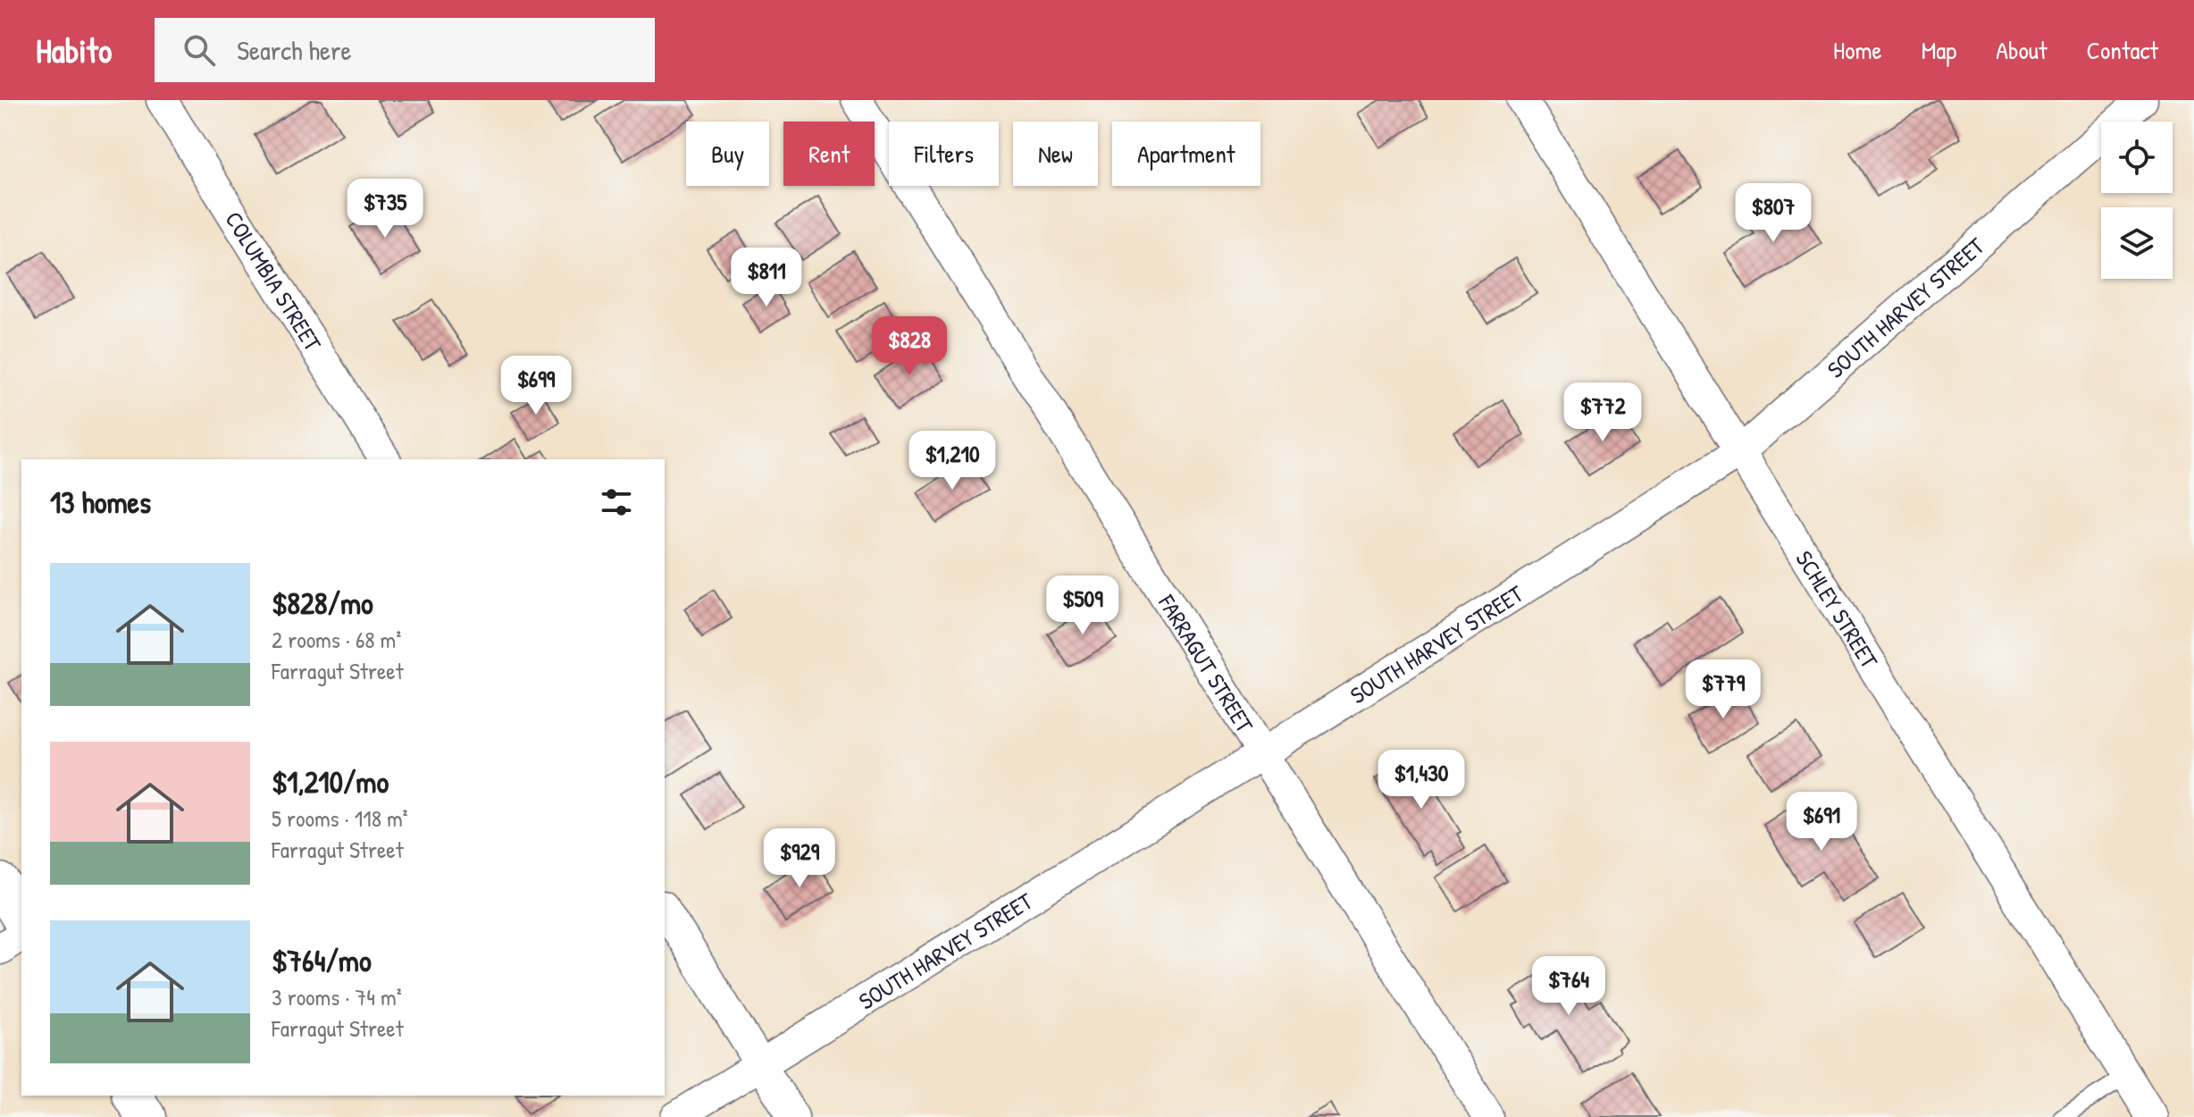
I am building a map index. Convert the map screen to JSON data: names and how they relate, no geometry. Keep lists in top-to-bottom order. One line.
{"streets":{"street":["COLUMBIA STREET","SOUTH HARVEY STREET","SCHLEY STREET","FARRAGUT STREET"]},"crossings":[["SOUTH HARVEY STREET","SCHLEY STREET"],["SOUTH HARVEY STREET","FARRAGUT STREET"]],"page":{"header":"Habito","search":"Search here","nav":["Home","Map","About","Contact"],"chip":["Buy","Rent","Filters","New","Apartment"],"price":["$735","$807","$811","$828","$699","$772","$1,210","$509","$779","$1,430","$691","$929","$764"],"heading":"13 homes","list":[{"name":"$828/mo","note":"2 rooms · 68 m² · Farragut Street"},{"name":"$1,210/mo","note":"5 rooms · 118 m² · Farragut Street"},{"name":"$764/mo","note":"3 rooms · 74 m² · Farragut Street"}]}}
